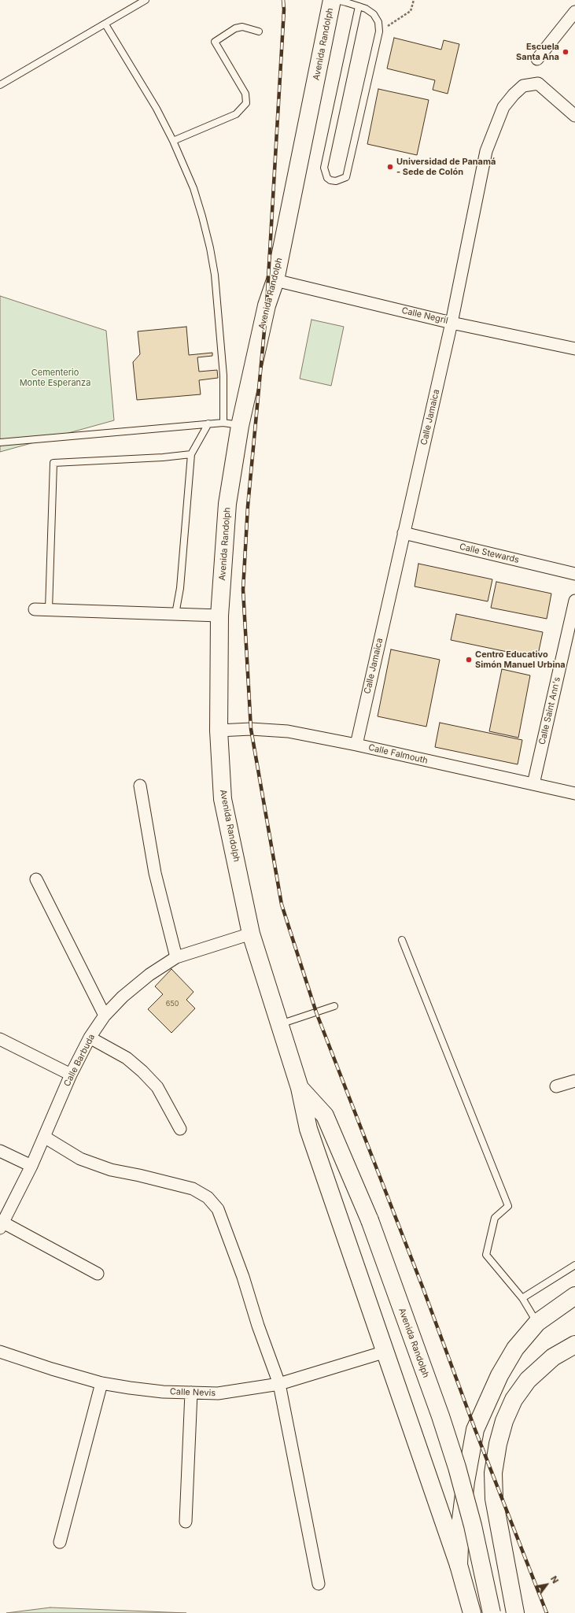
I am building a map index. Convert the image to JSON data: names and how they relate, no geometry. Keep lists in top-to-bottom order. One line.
{"streets":{"main road":["Avenida Randolph"],"street":["Calle Negril","Calle Jamaica","Calle Stewards","Calle Saint Ann's","Calle Falmouth","Calle Barbuda","Calle Nevis"]},"crossings":[["Avenida Randolph","Calle Negril"],["Avenida Randolph","Calle Falmouth"],["Avenida Randolph","Calle Barbuda"],["Avenida Randolph","Calle Nevis"],["Calle Negril","Calle Jamaica"],["Calle Jamaica","Calle Stewards"],["Calle Jamaica","Calle Falmouth"],["Calle Saint Ann's","Calle Falmouth"]],"parks":["Cementerio Monte Esperanza"],"places":["Escuela Santa Ana","Universidad de Panamá - Sede de Colón","Centro Educativo Simón Manuel Urbina"],"house_numbers":["650"],"north":"top right"}
